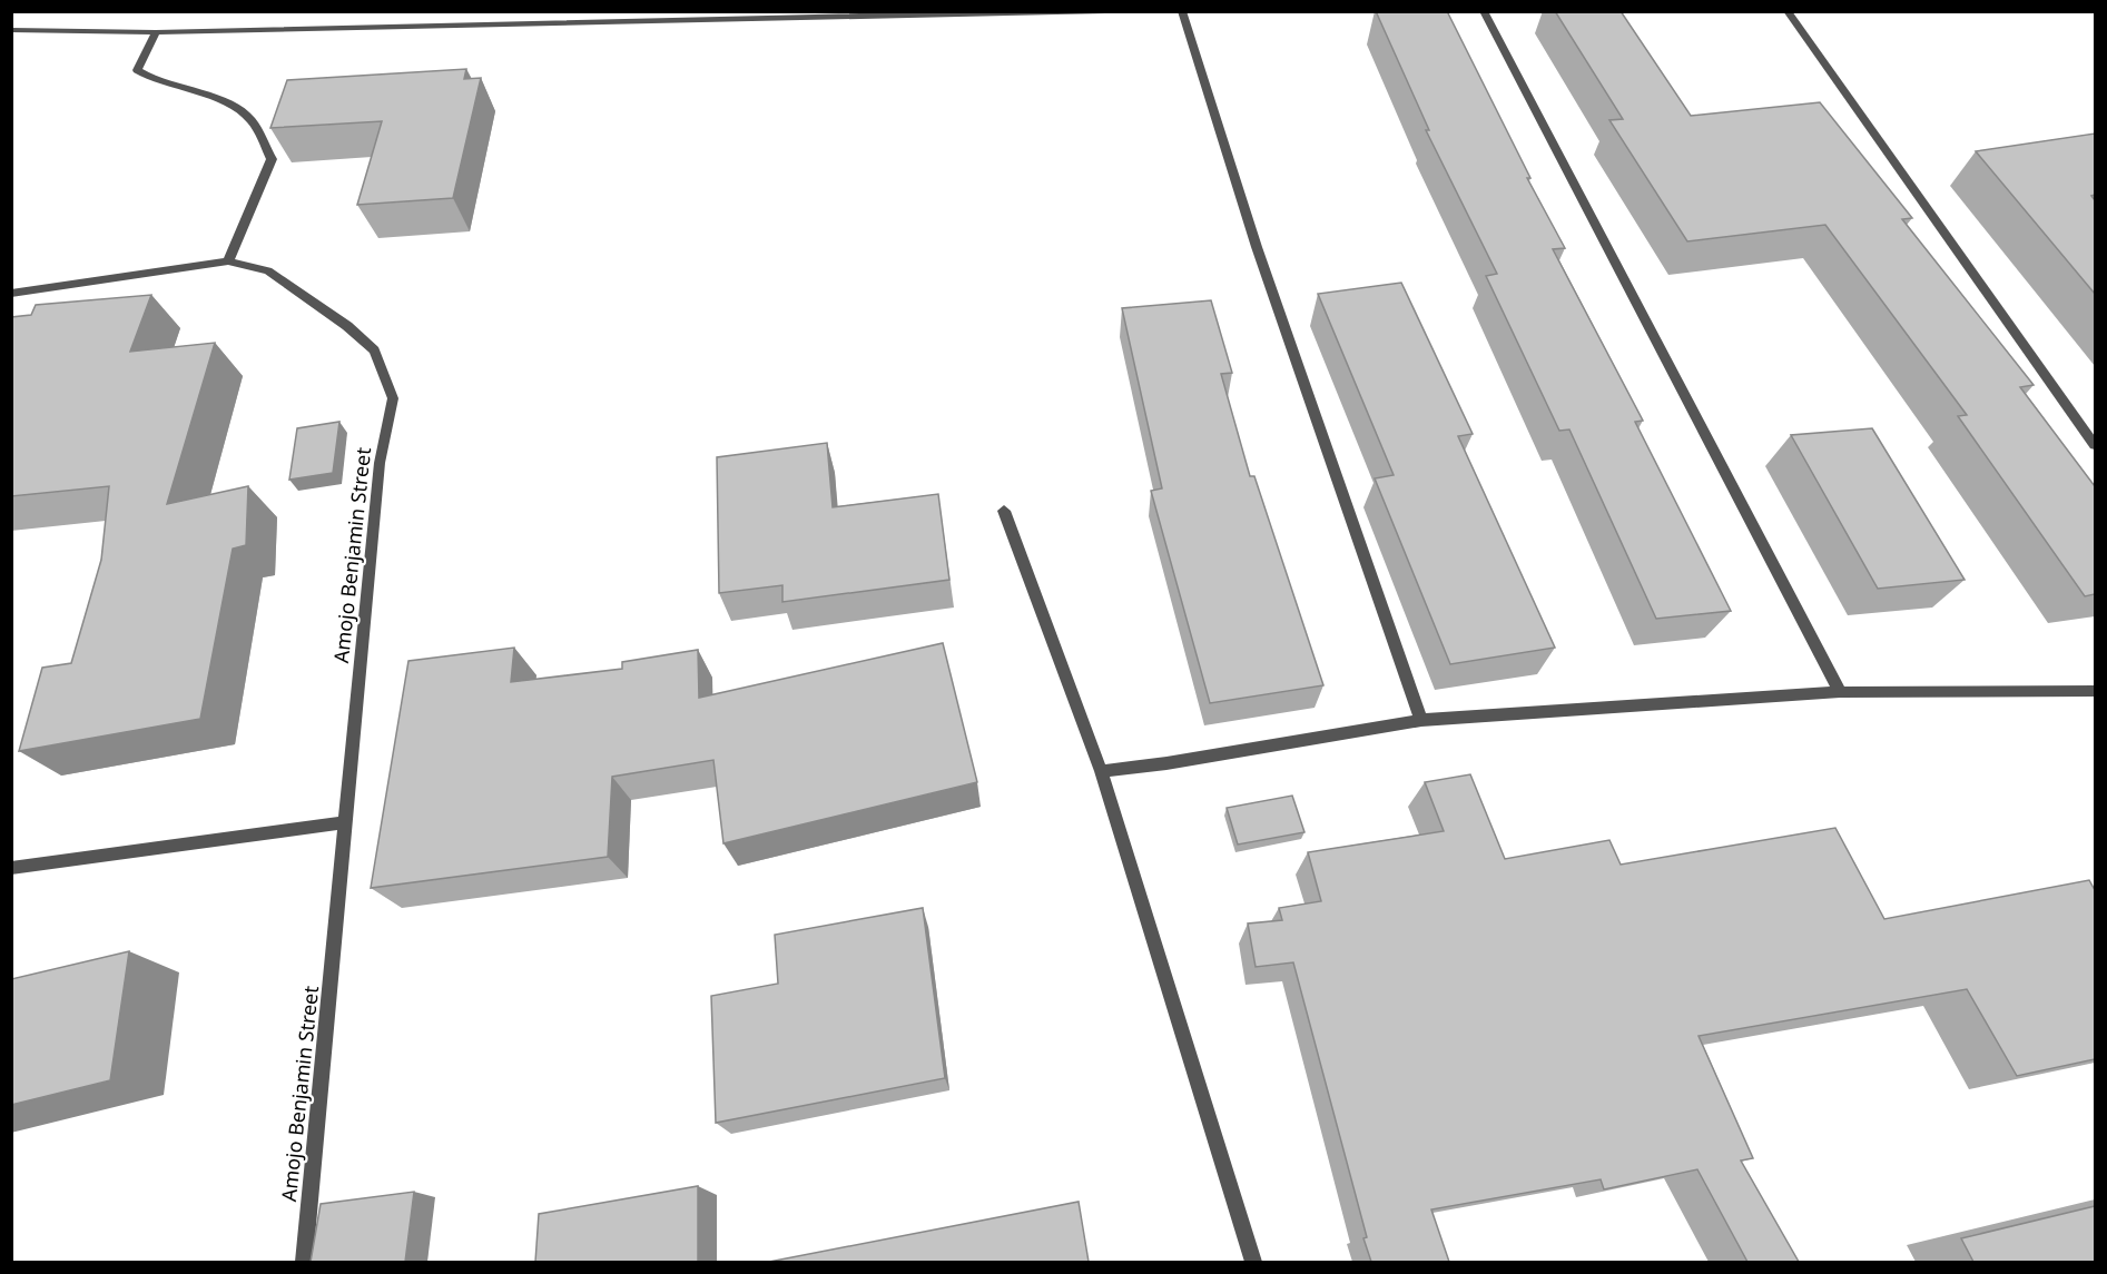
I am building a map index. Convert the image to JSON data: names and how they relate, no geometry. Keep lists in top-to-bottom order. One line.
{"streets":{"street":["Amojo Benjamin Street"]}}
